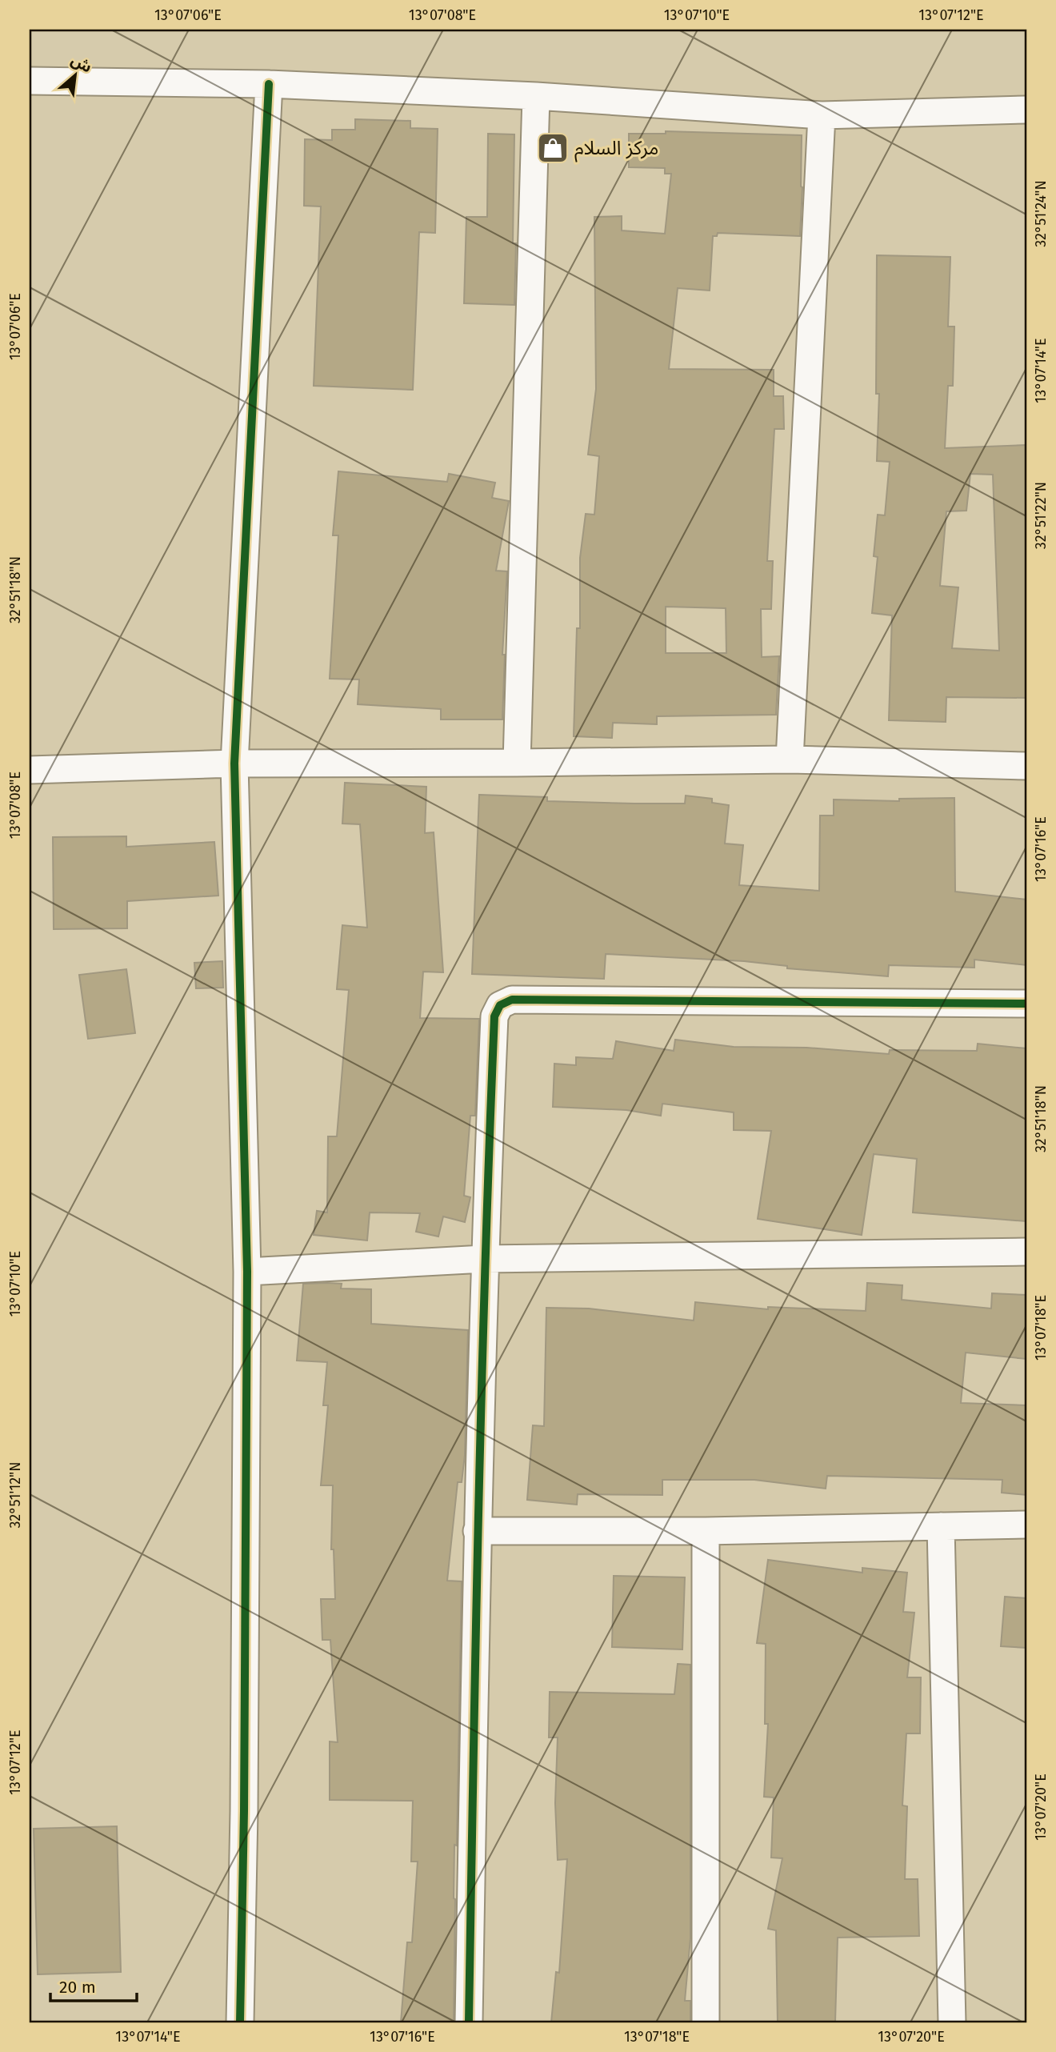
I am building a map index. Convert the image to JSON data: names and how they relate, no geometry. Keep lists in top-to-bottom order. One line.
{"places":{"shop":["مركز السلام"]},"scale_bar":"20 m","north":"top right","coordinates":["13°07'06\"E","13°07'08\"E","13°07'10\"E","13°07'12\"E","32°51'24\"N","13°07'14\"E","32°51'22\"N","32°51'18\"N","13°07'16\"E","13°07'18\"E","32°51'12\"N","13°07'20\"E"]}
